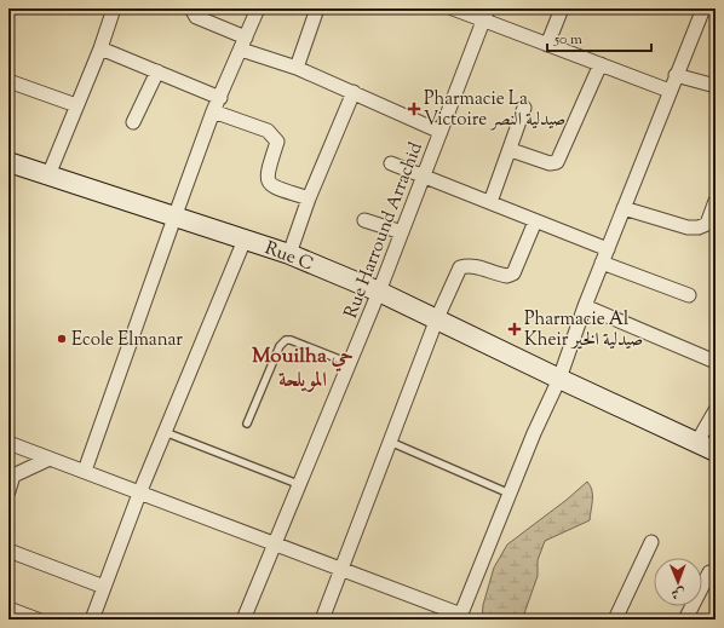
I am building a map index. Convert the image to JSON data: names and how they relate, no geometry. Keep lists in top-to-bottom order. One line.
{"streets":{"street":["Rue Harround Arrachid","Rue C"]},"crossings":[["Rue Harround Arrachid","Rue C"]],"districts":["Mouilha حي المويلحة"],"places":{"health":["Pharmacie La Victoire صيدلية النصر","Pharmacie Al Kheir صيدلية الخير"],"other":["Ecole Elmanar"]},"scale_bar":"50 m","north":"bottom"}
